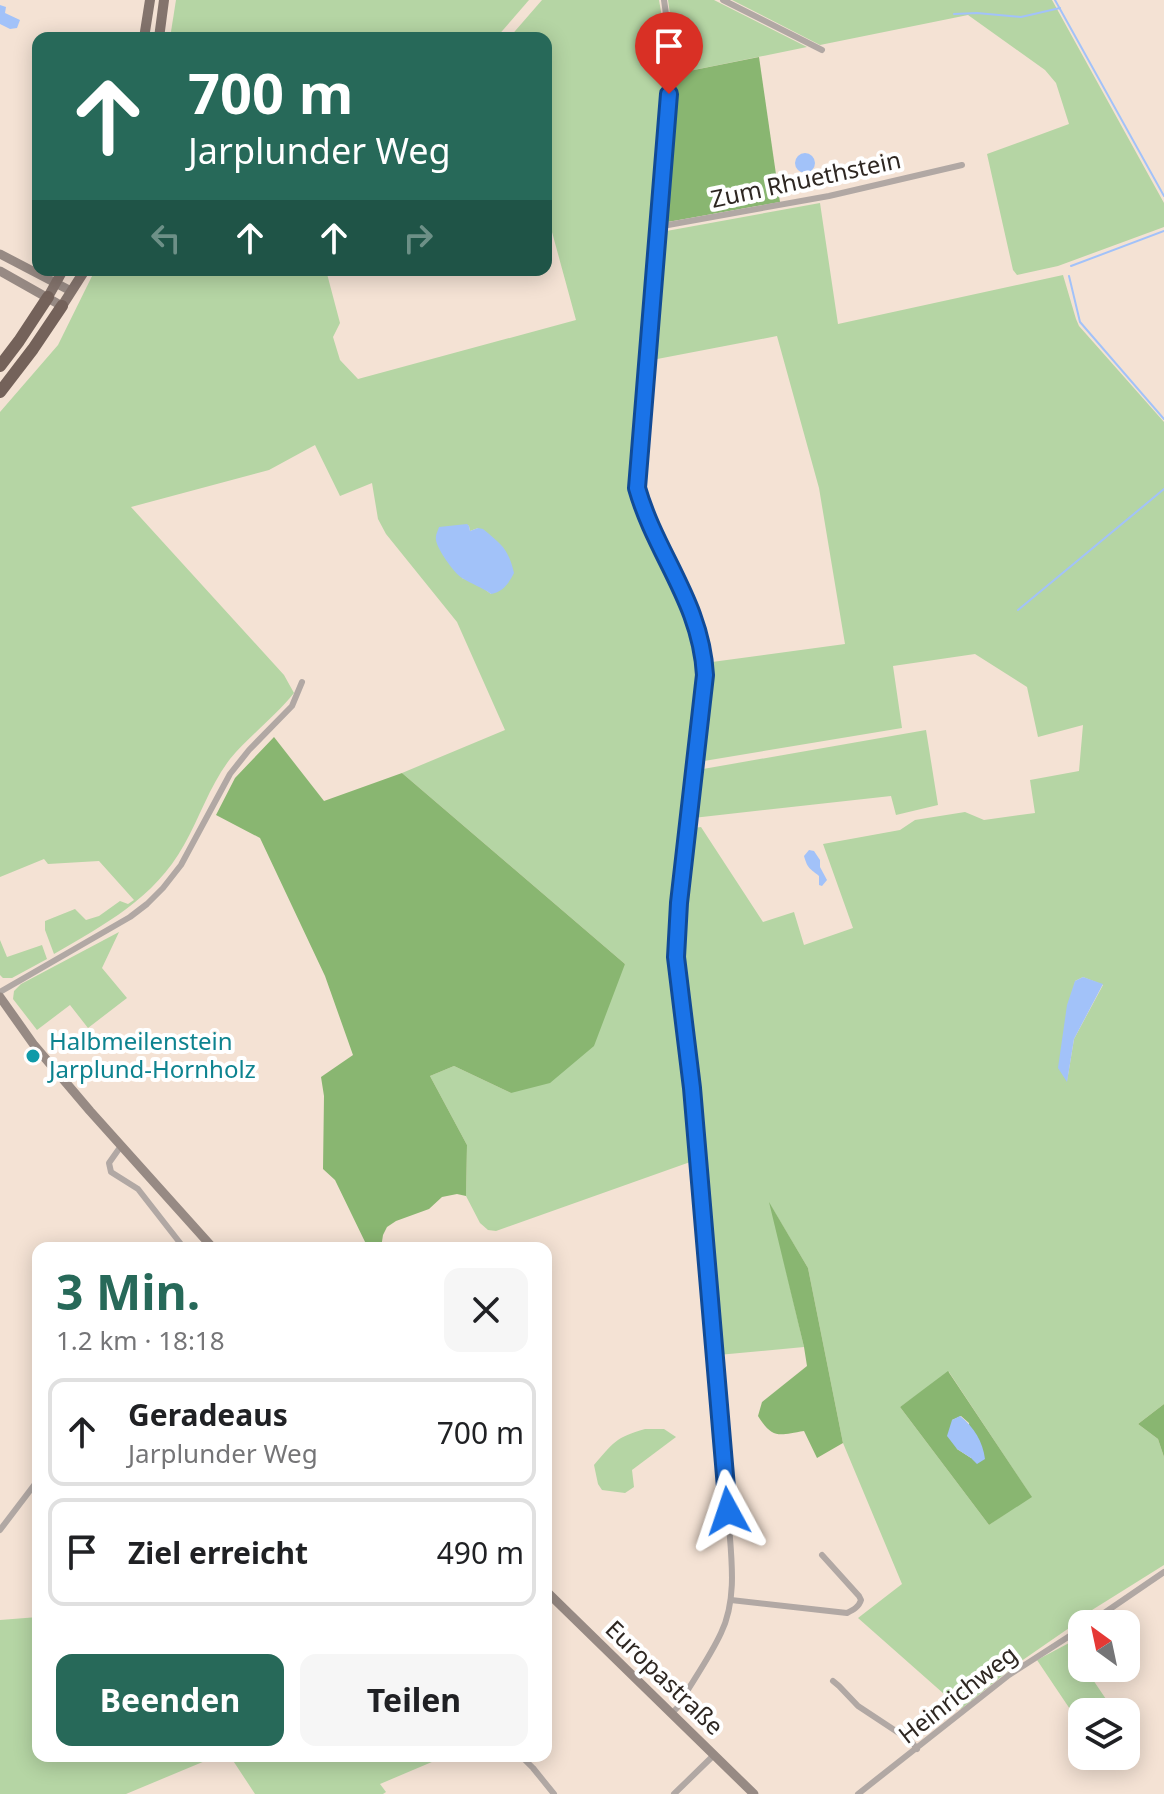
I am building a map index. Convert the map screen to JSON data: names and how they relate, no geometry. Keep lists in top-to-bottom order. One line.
{"streets":{"main road":["Europastraße"],"street":["Zum Rhuethstein","Heinrichweg"]},"places":["Halbmeilenstein Jarplund-Hornholz"],"north":"top left","page":{"turn":["700 m","Jarplunder Weg"],"heading":["3 Min.","1.2 km · 18:18"],"list":[{"name":"Geradeaus","note":"Jarplunder Weg","value":"700 m"},{"name":"Ziel erreicht","value":"490 m"}],"buttons":["Beenden","Teilen"]}}
